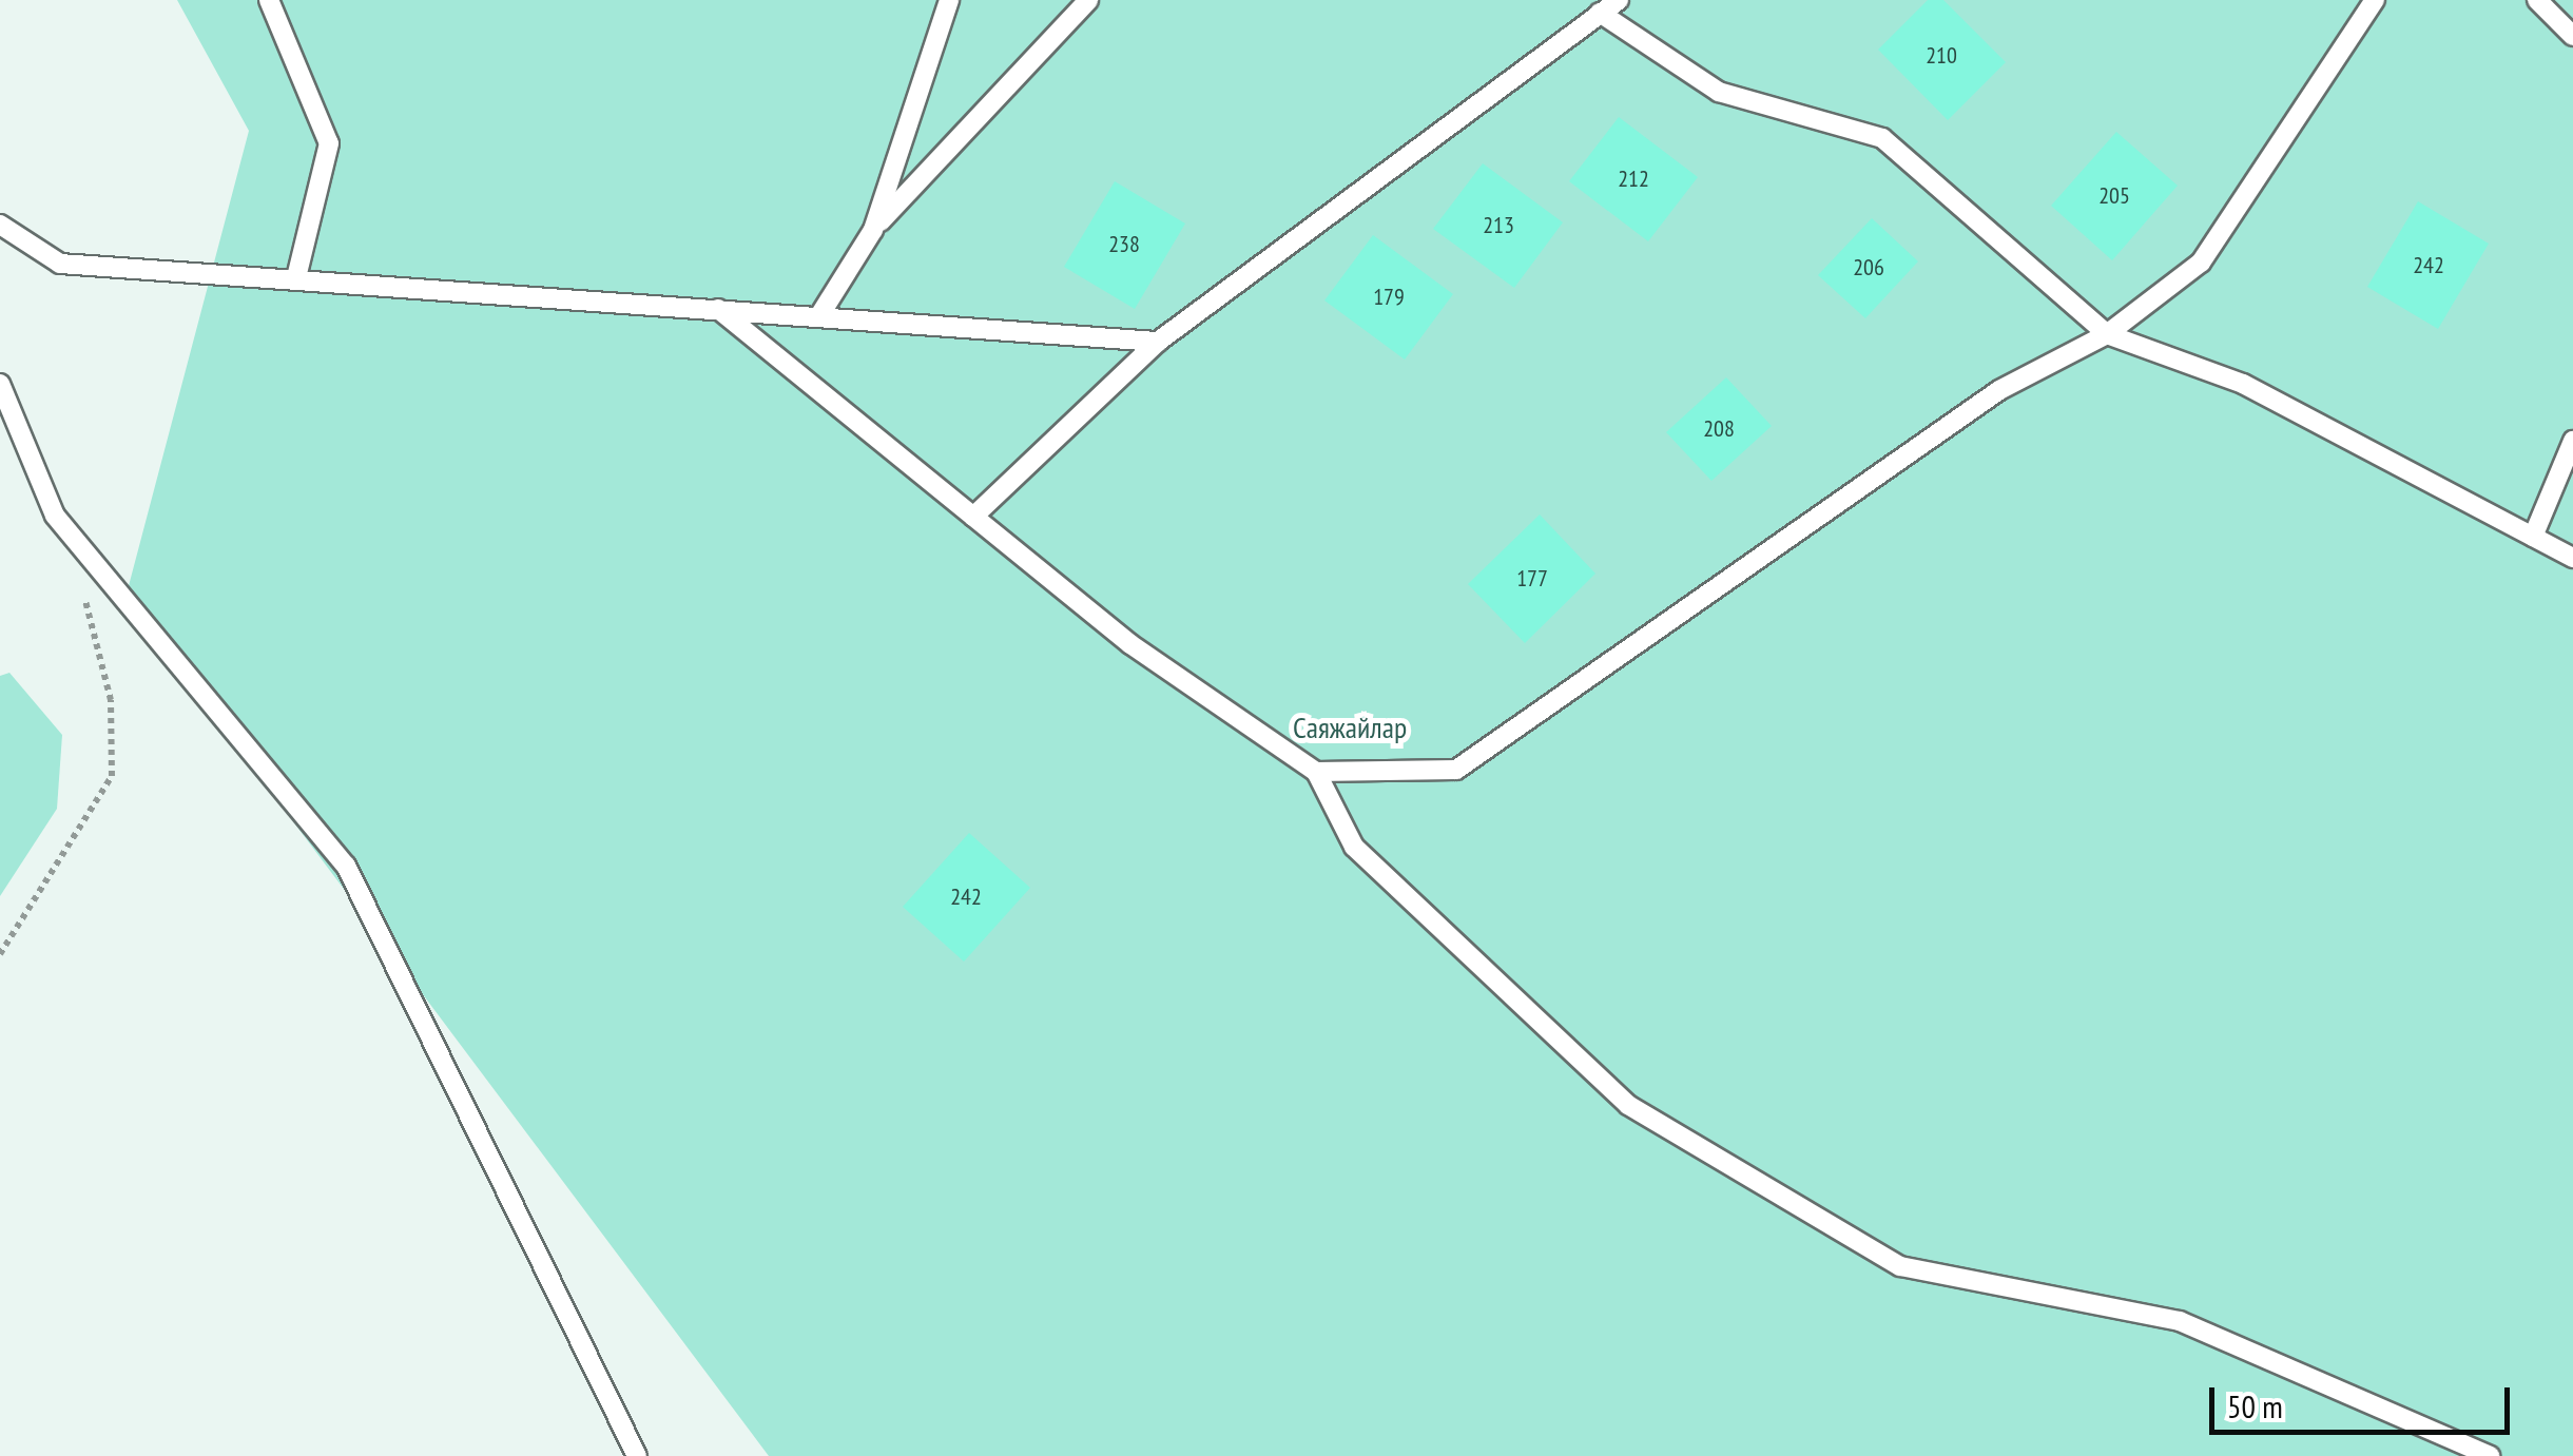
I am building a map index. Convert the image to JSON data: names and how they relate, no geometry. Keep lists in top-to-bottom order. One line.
{"parks":["Саяжайлар"],"house_numbers":["210","212","205","213","238","242","206","179","208","177","242"],"scale_bar":"50 m"}
